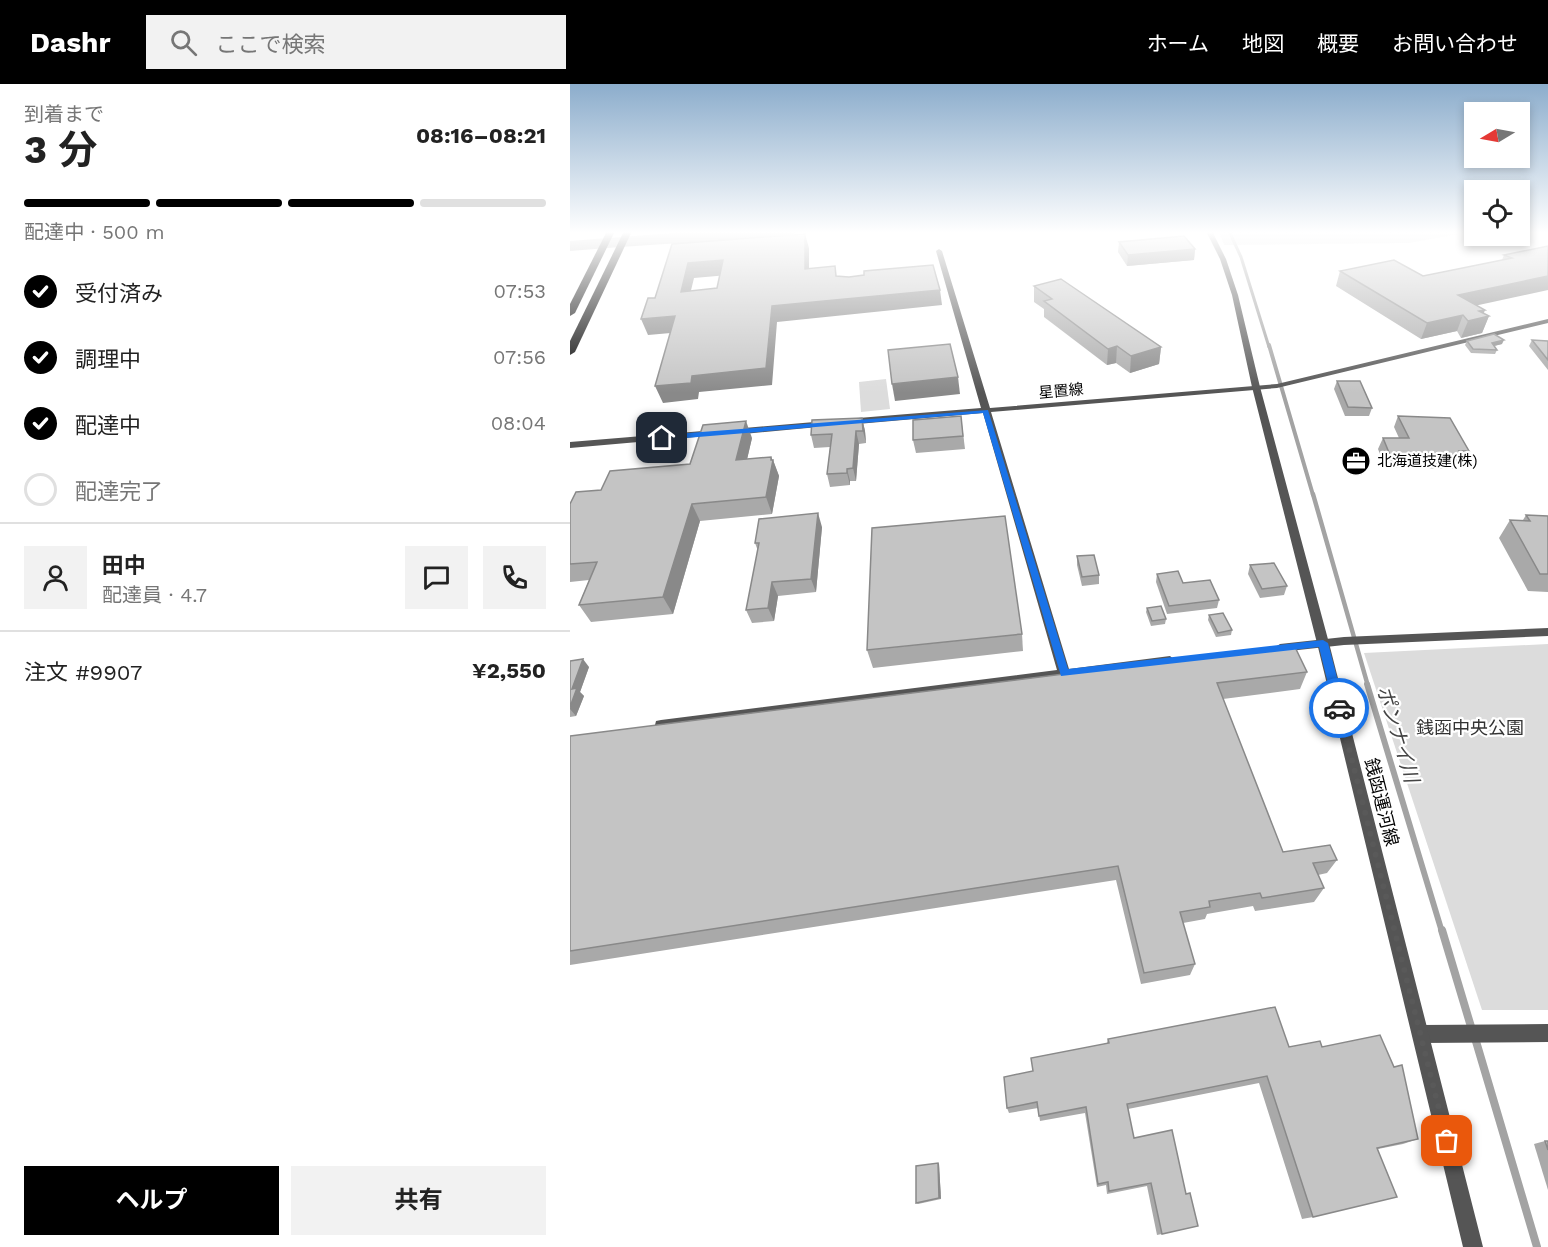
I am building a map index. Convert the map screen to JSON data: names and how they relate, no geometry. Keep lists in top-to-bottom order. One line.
{"streets":{"street":["星置線","銭函運河線"]},"crossings":[["星置線","銭函運河線"]],"water":["ポンナイ川"],"parks":["銭函中央公園"],"places":{"office":["北海道技建(株)"]},"north":"left","page":{"header":"Dashr","search":"ここで検索","nav":["ホーム","地図","概要","お問い合わせ"],"heading":["3 分","到着まで","08:16–08:21"],"panel":["田中","配達員 · 4.7","注文 #9907","¥2,550"],"bar":"配達中 · 500 m","list":[["受付済み","07:53"],["調理中","07:56"],["配達中","08:04"],"配達完了"],"buttons":["ヘルプ","共有"]}}
